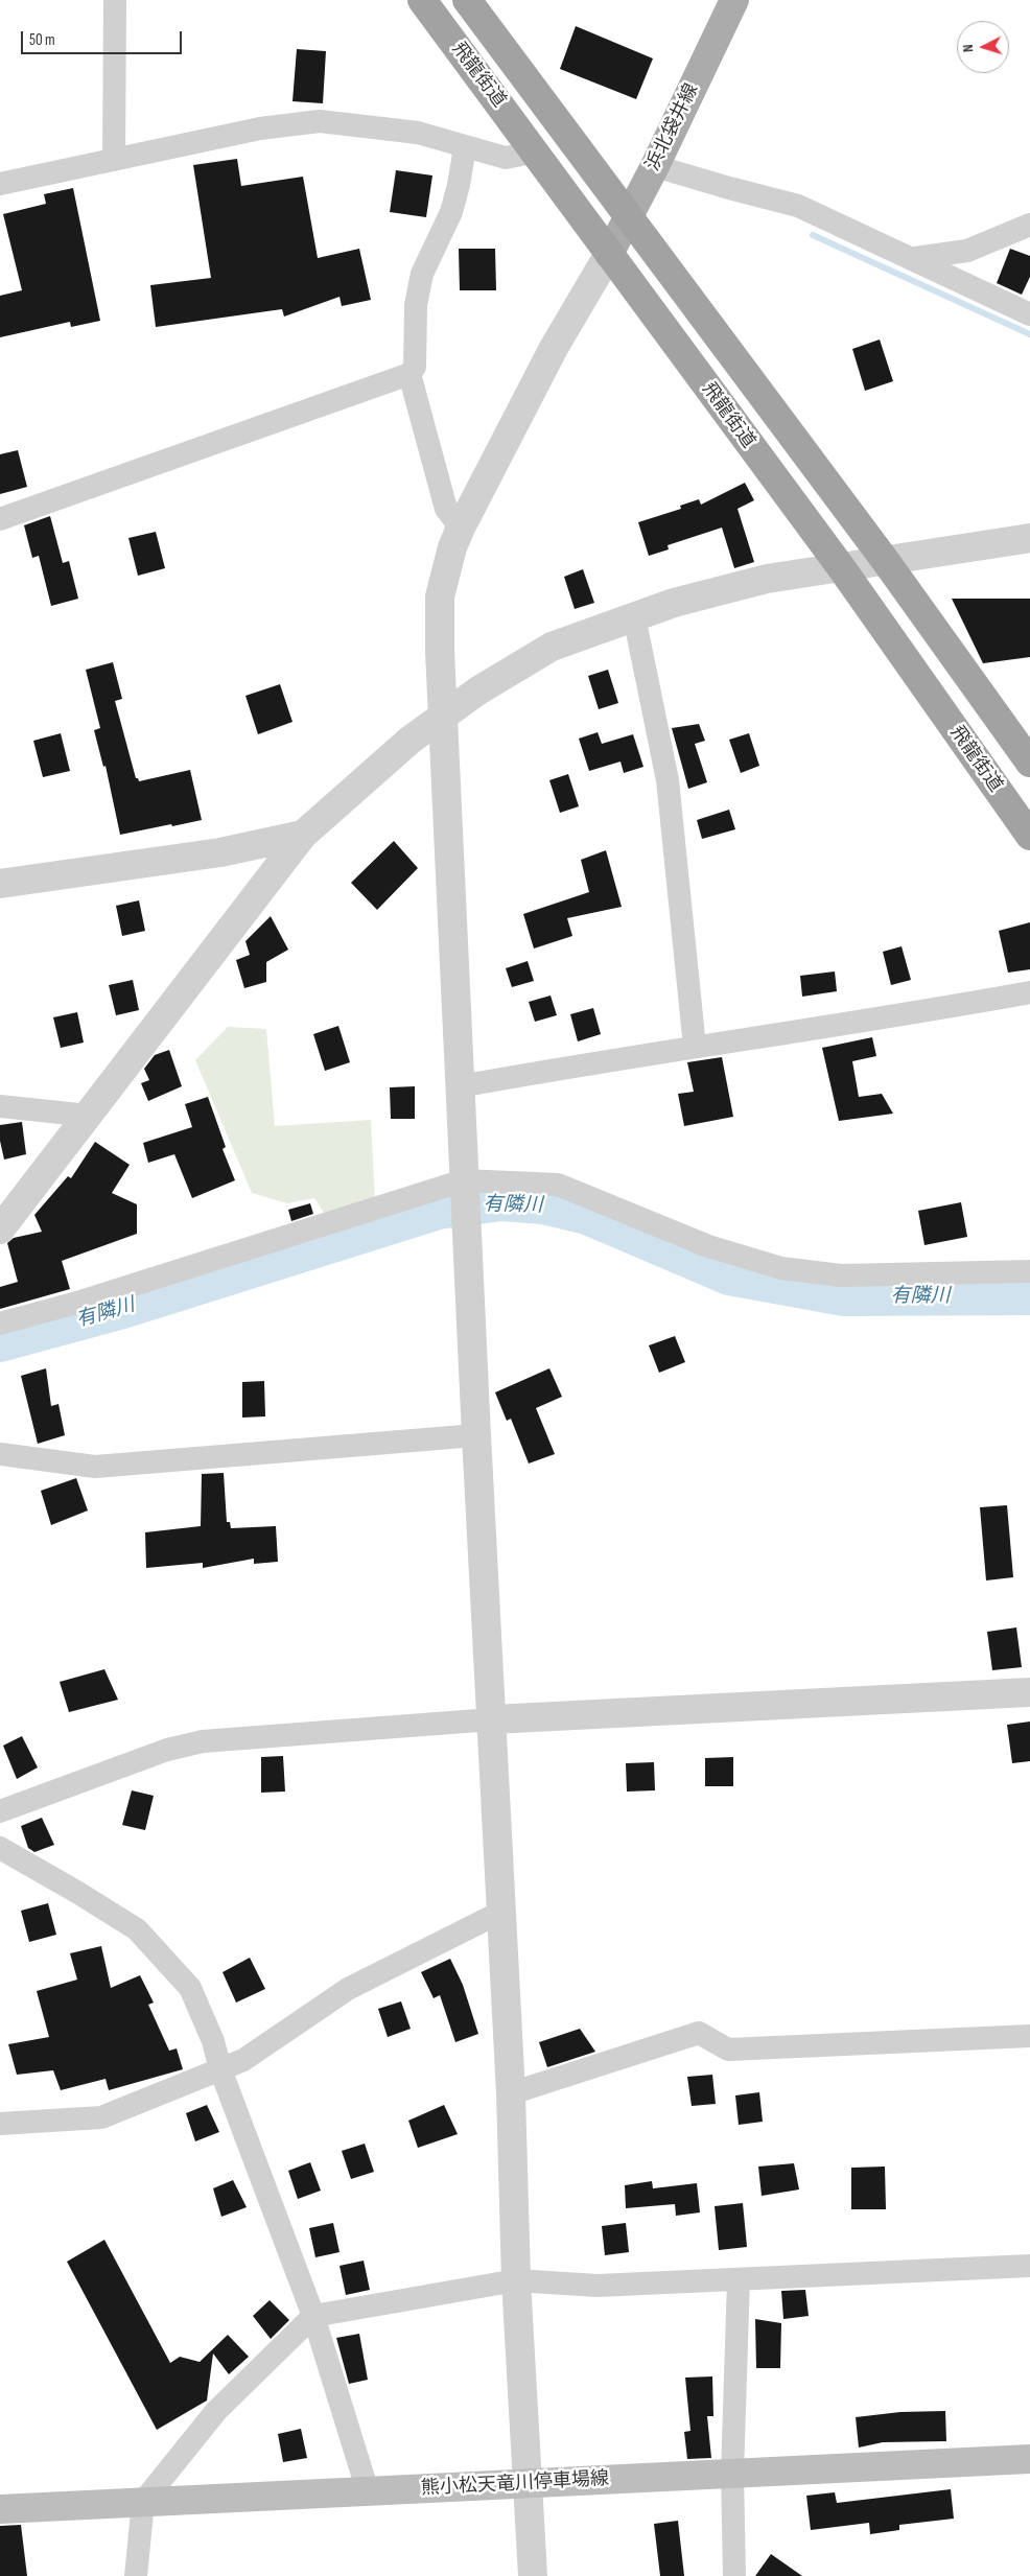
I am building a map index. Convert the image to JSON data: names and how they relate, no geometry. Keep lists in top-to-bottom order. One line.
{"streets":{"highway":["飛龍街道"],"main road":["浜北袋井線","熊小松天竜川停車場線"]},"crossings":[["飛龍街道","浜北袋井線"]],"water":["有隣川"],"scale_bar":"50 m","north":"left"}
